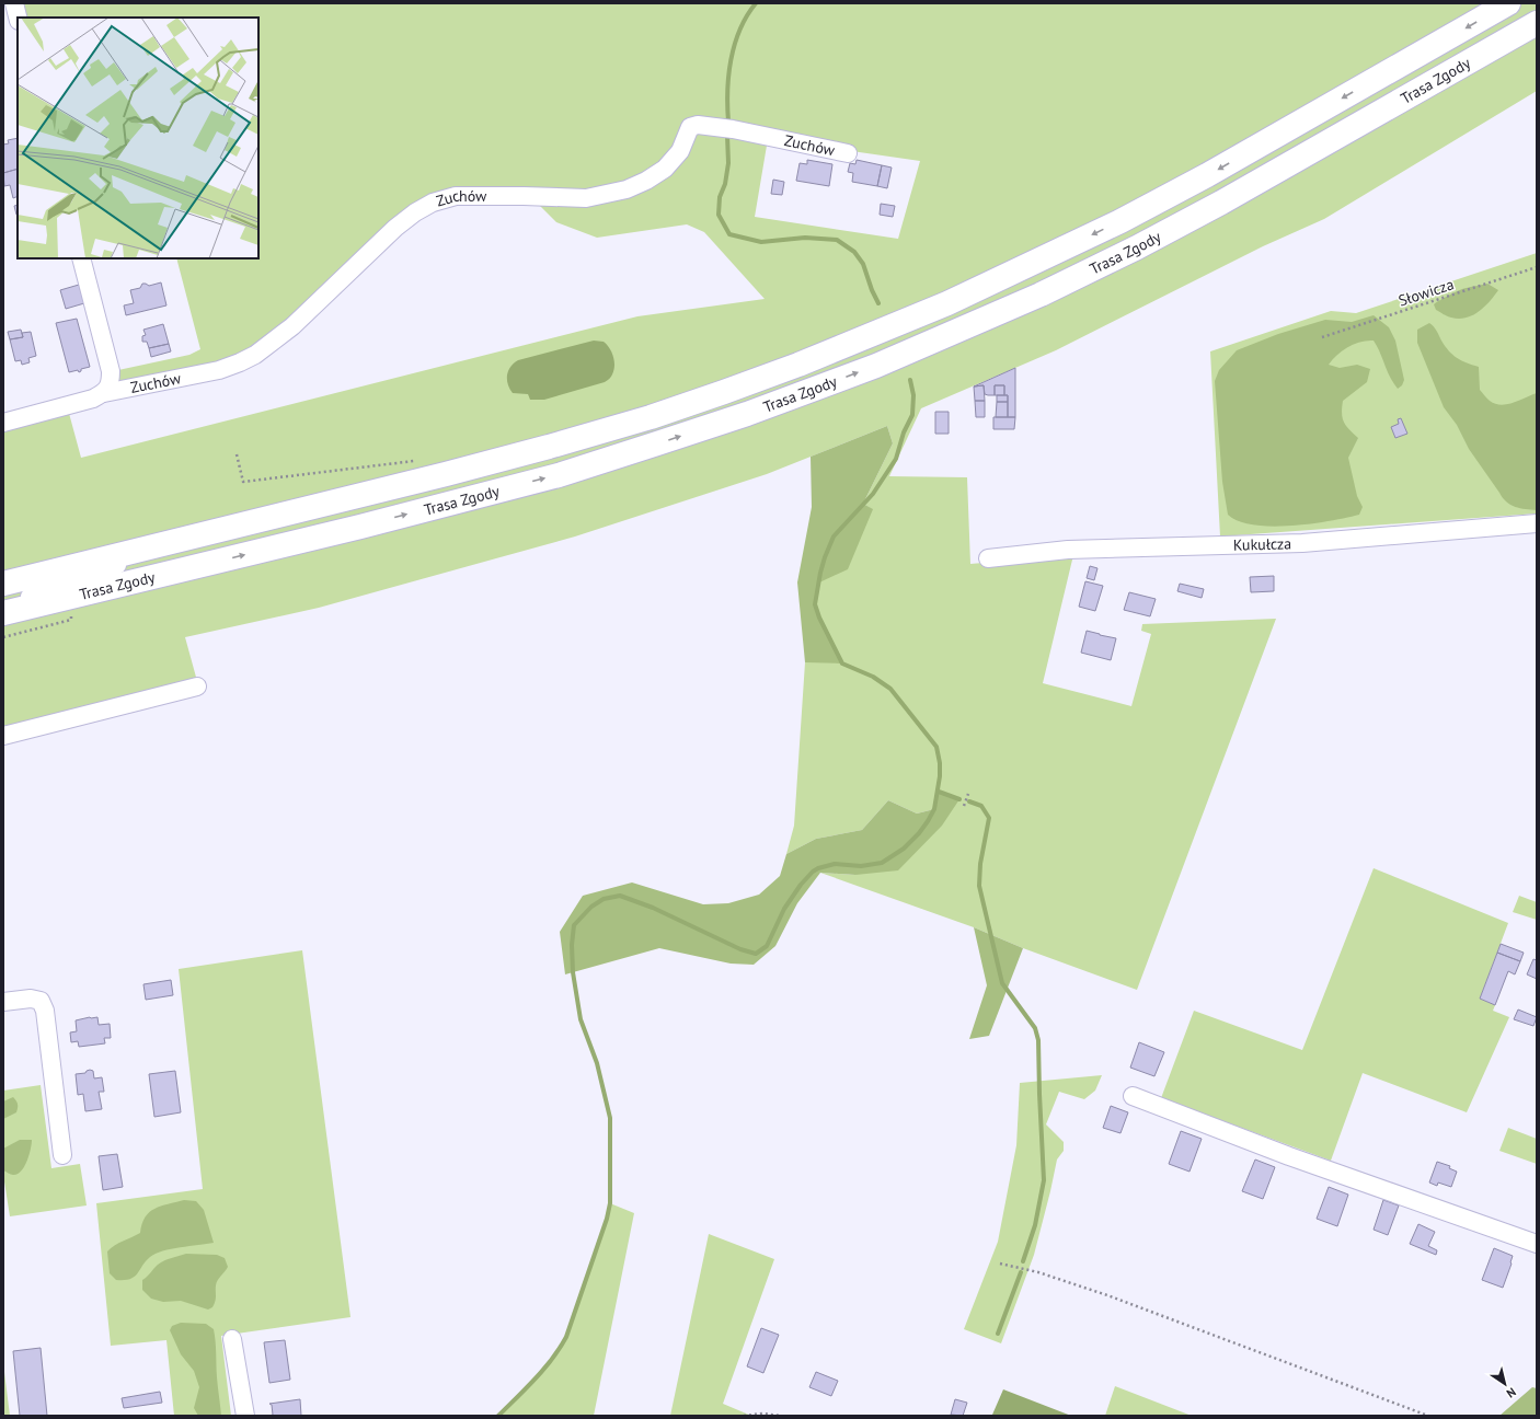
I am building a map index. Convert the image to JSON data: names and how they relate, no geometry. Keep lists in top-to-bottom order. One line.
{"streets":{"highway":["Trasa Zgody"],"street":["Zuchów","Kukułcza"],"path":["Słowicza"]},"north":"bottom right"}
